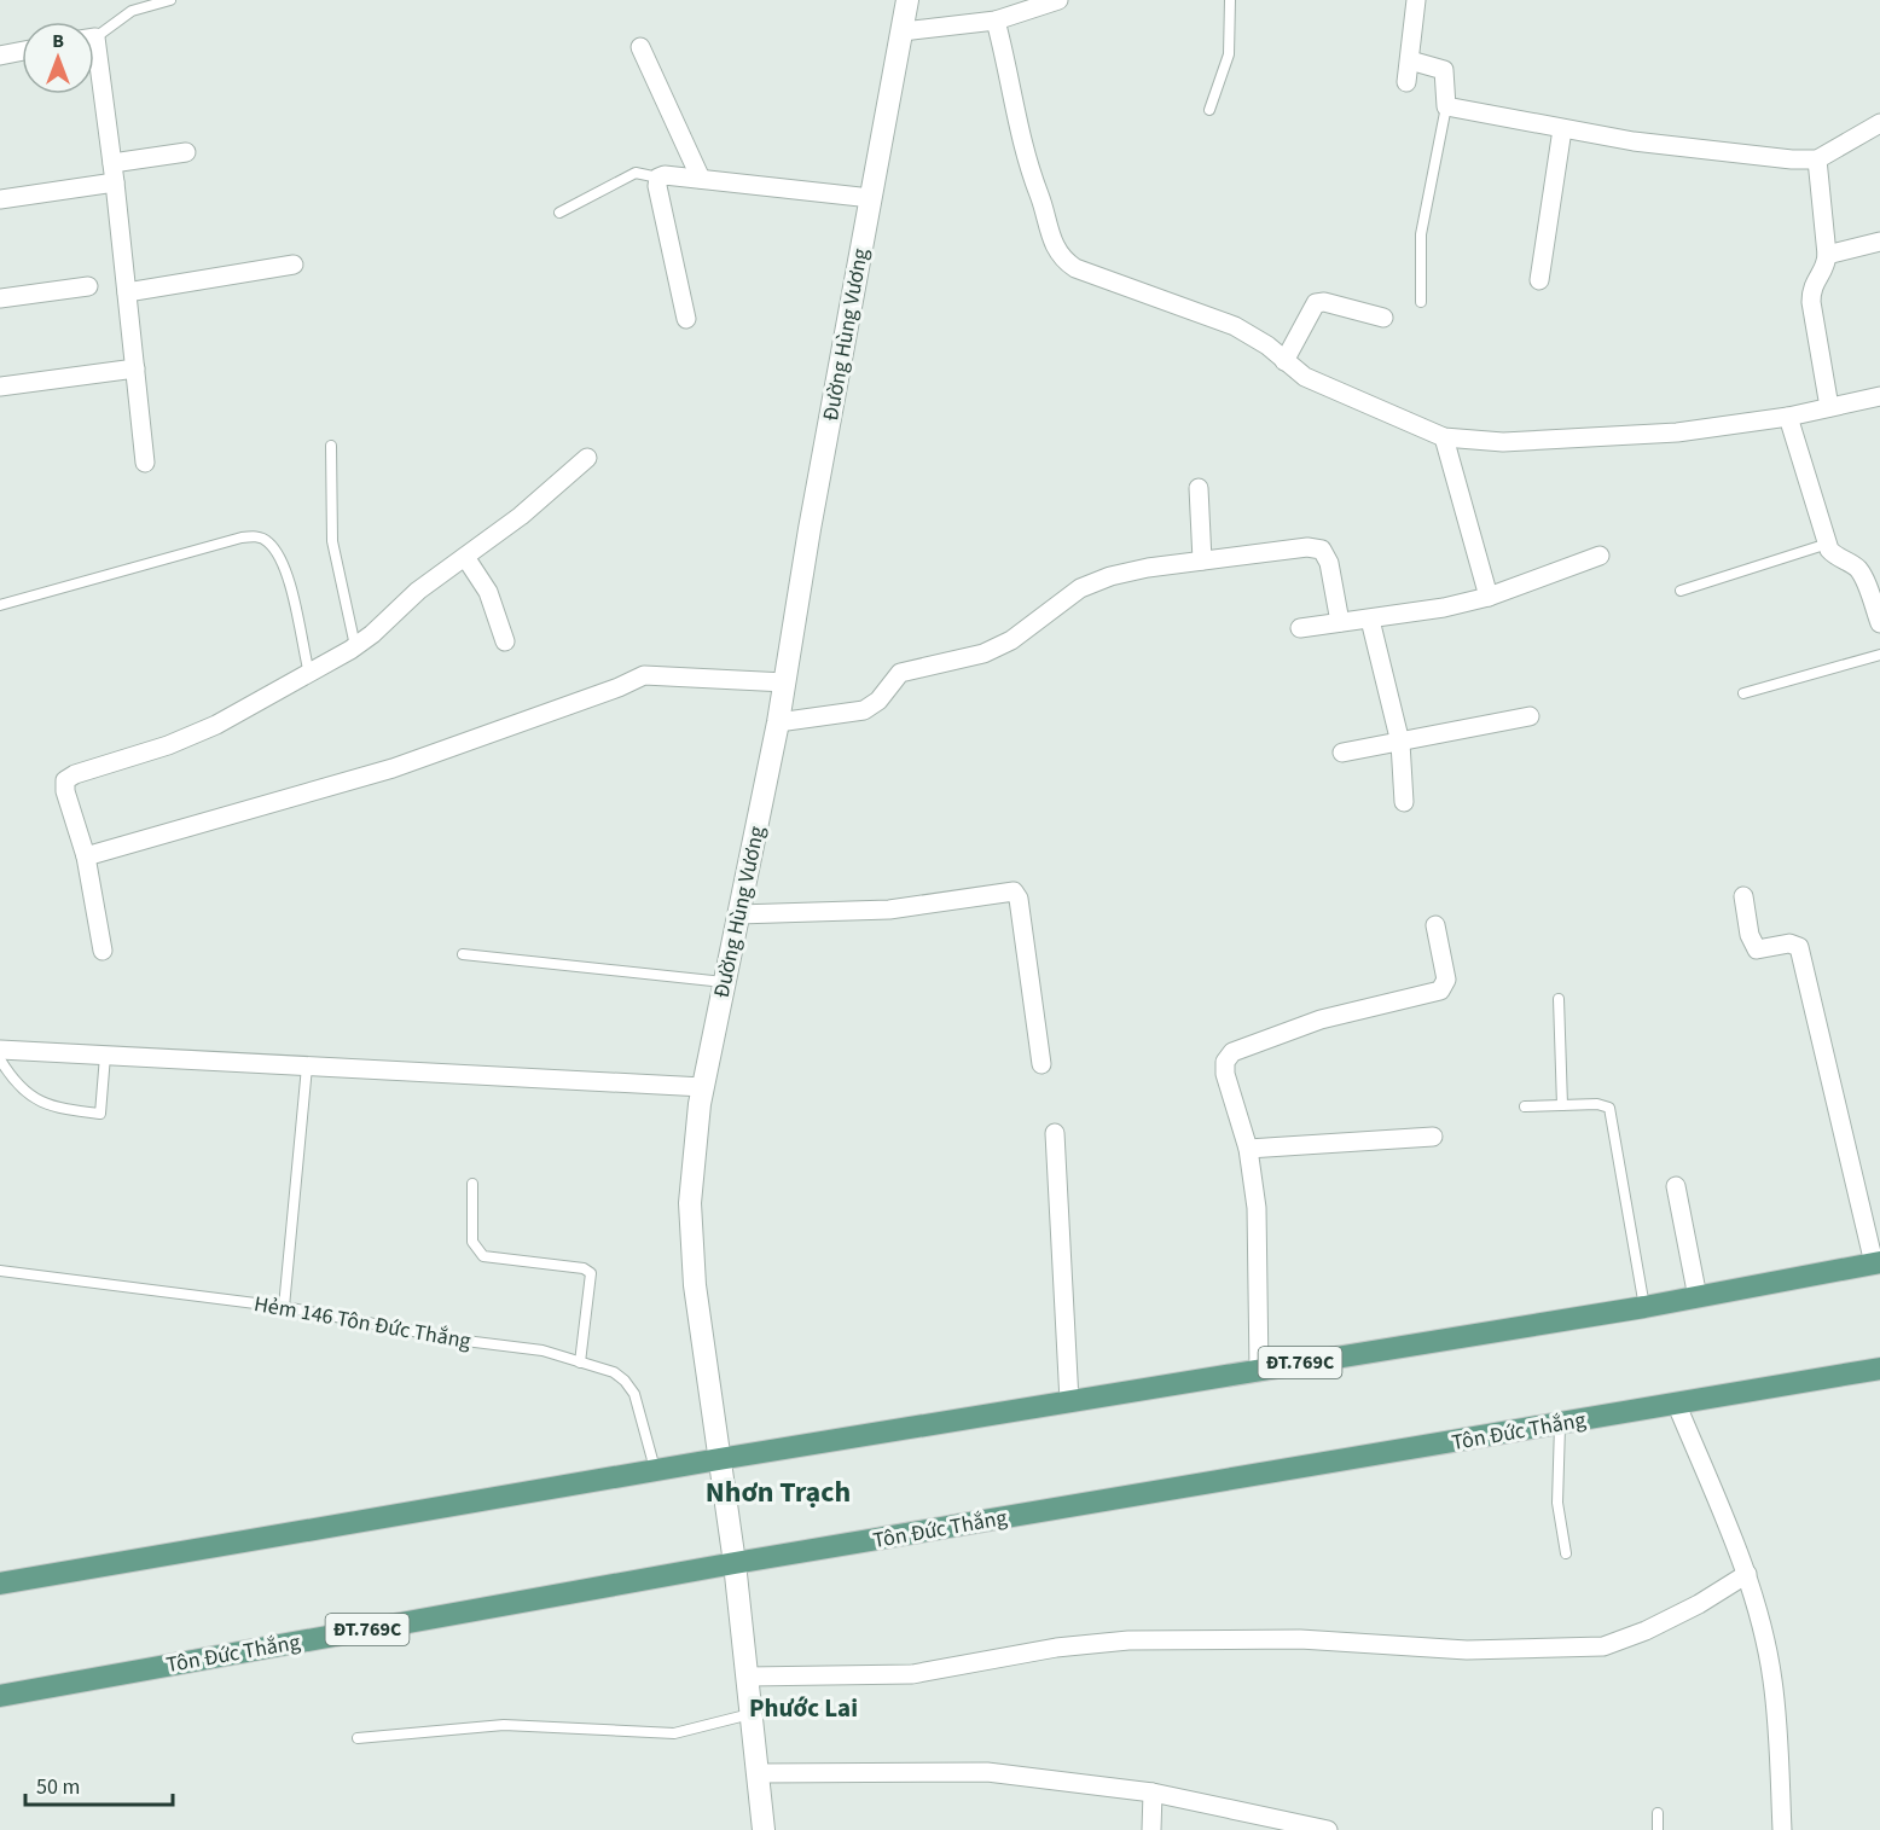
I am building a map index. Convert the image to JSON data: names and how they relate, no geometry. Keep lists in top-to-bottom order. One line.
{"streets":{"main road":["ĐT.769C","Tôn Đức Thắng"],"street":["Đường Hùng Vương"],"lane":["Hẻm 146 Tôn Đức Thắng"]},"crossings":[["Đường Hùng Vương","ĐT.769C"],["Đường Hùng Vương","Tôn Đức Thắng"],["Hẻm 146 Tôn Đức Thắng","ĐT.769C"]],"districts":["Nhơn Trạch","Phước Lai"],"scale_bar":"50 m","north":"top"}
